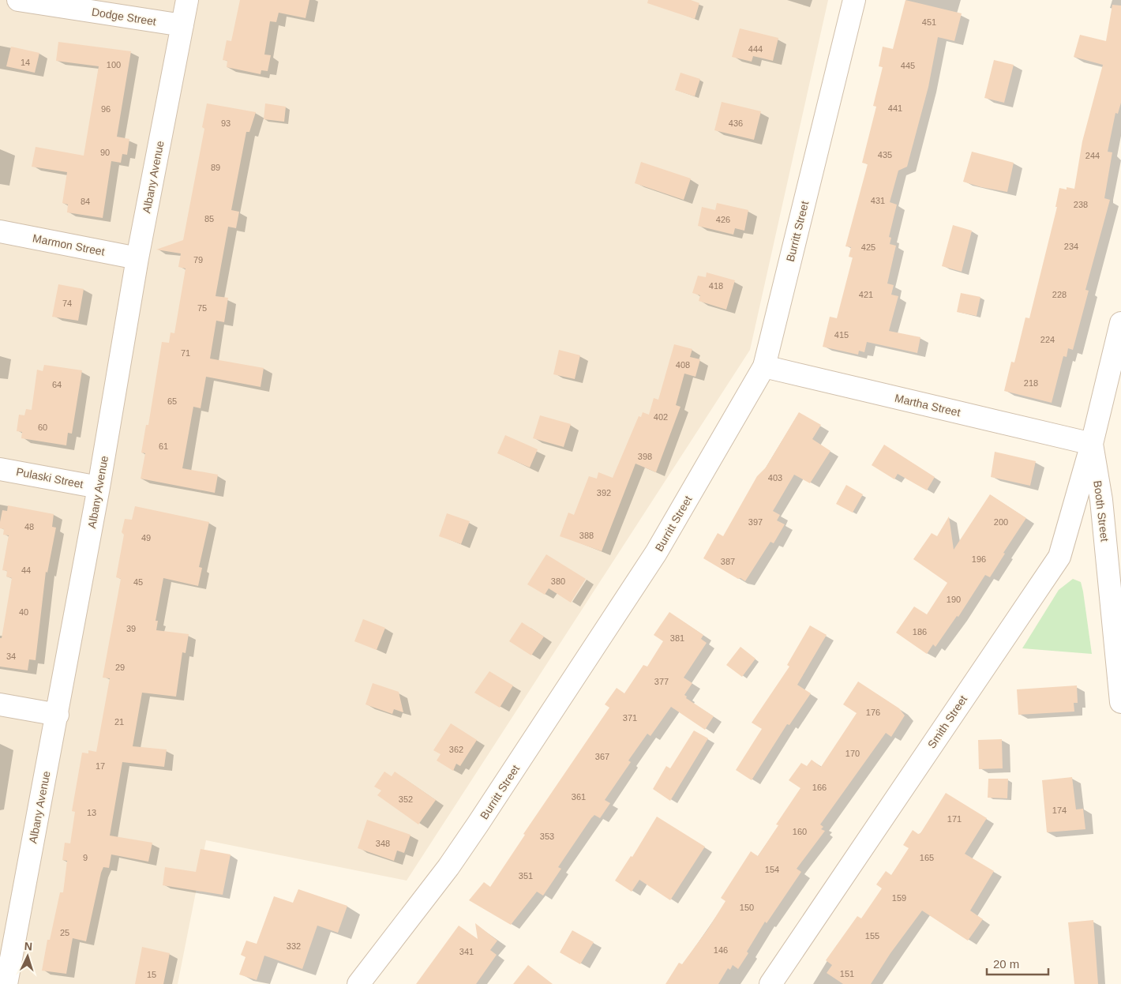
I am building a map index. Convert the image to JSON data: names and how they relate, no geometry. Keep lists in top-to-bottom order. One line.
{"streets":{"street":["Dodge Street","Albany Avenue","Burritt Street","Marmon Street","Martha Street","Pulaski Street","Booth Street","Smith Street"]},"crossings":[["Dodge Street","Albany Avenue"],["Albany Avenue","Marmon Street"],["Albany Avenue","Pulaski Street"],["Burritt Street","Martha Street"],["Martha Street","Booth Street"],["Martha Street","Smith Street"],["Booth Street","Smith Street"]],"house_numbers":["451","444","14","100","445","441","96","93","436","90","435","244","89","431","84","238","85","426","234","425","79","418","421","228","74","75","415","224","71","408","218","64","65","402","60","61","398","403","392","397","200","48","388","49","196","387","44","380","45","190","40","39","186","381","34","29","377","176","371","21","362","170","367","17","166","361","352","174","13","171","160","353","348","9","165","154","351","159","150","25","155","332","146","341","151","15"],"scale_bar":"20 m","north":"top"}
